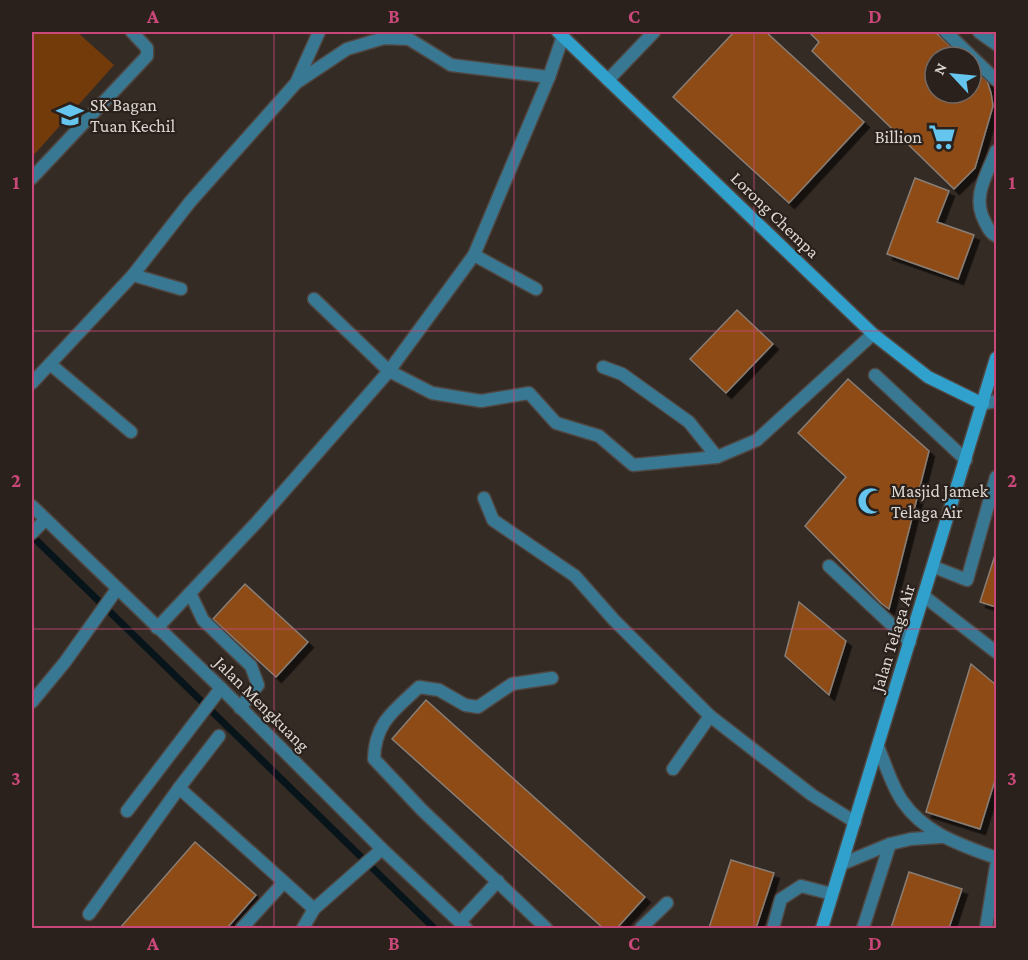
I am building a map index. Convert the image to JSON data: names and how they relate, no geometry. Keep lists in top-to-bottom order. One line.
{"streets":{"street":["Lorong Chempa","Jalan Telaga Air","Jalan Mengkuang"]},"crossings":[["Lorong Chempa","Jalan Telaga Air"]],"places":{"school or university":["SK Bagan Tuan Kechil"],"supermarket":["Billion"],"mosque":["Masjid Jamek Telaga Air"]},"north":"top left","grid":{"columns":["A","B","C","D"],"rows":["1","2","3"]}}
